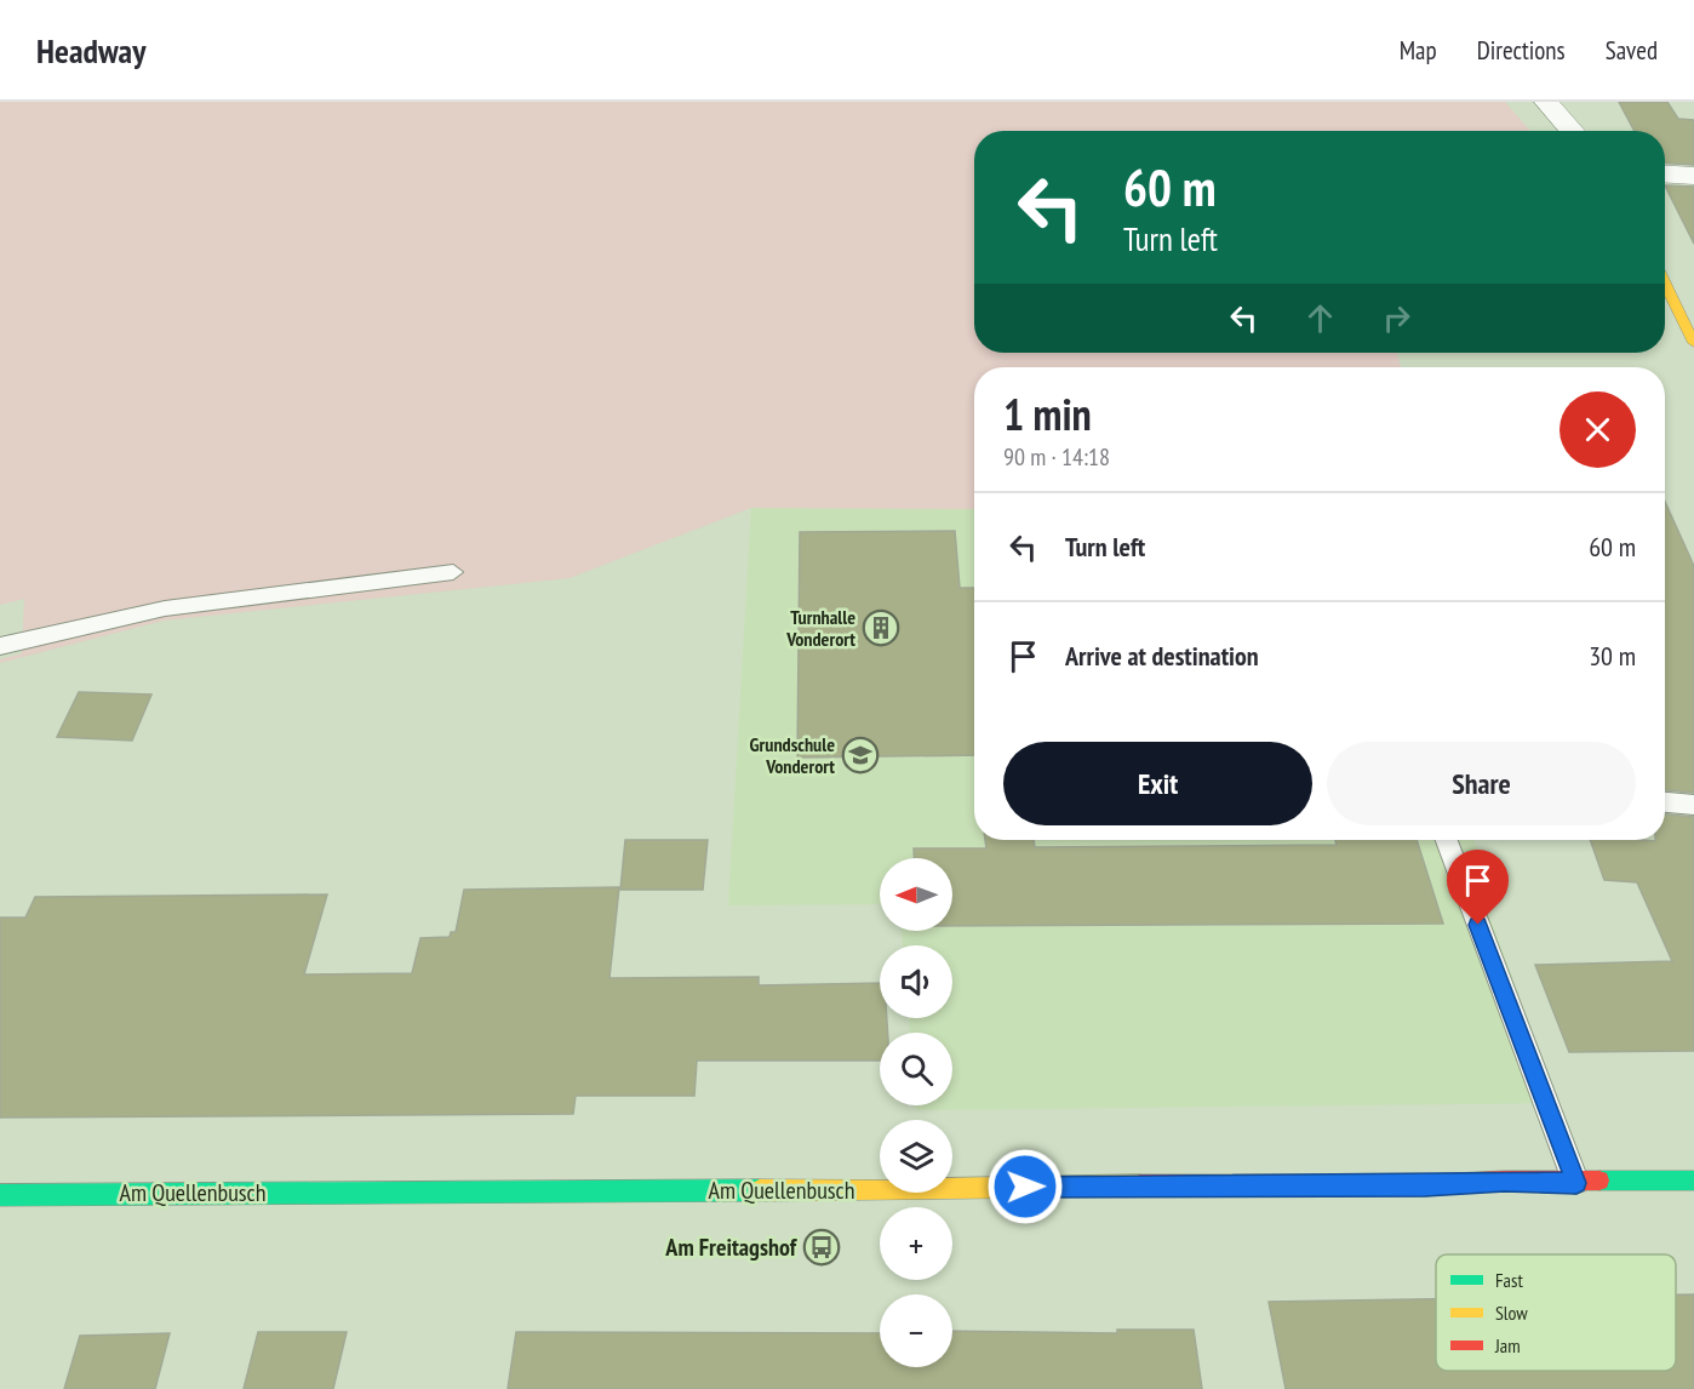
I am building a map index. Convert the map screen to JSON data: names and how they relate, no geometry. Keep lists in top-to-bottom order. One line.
{"streets":{"street":["Am Quellenbusch"]},"places":{"building":["Turnhalle Vonderort"],"school or university":["Grundschule Vonderort"],"bus stop":["Am Freitagshof"]},"legend":["Fast","Slow","Jam"],"north":"left","page":{"header":"Headway","nav":["Map","Directions","Saved"],"turn":["60 m","Turn left"],"heading":["1 min","90 m · 14:18"],"list":[{"name":"Turn left","value":"60 m"},{"name":"Arrive at destination","value":"30 m"}],"buttons":["Exit","Share"],"map_buttons":["+","−"]}}
